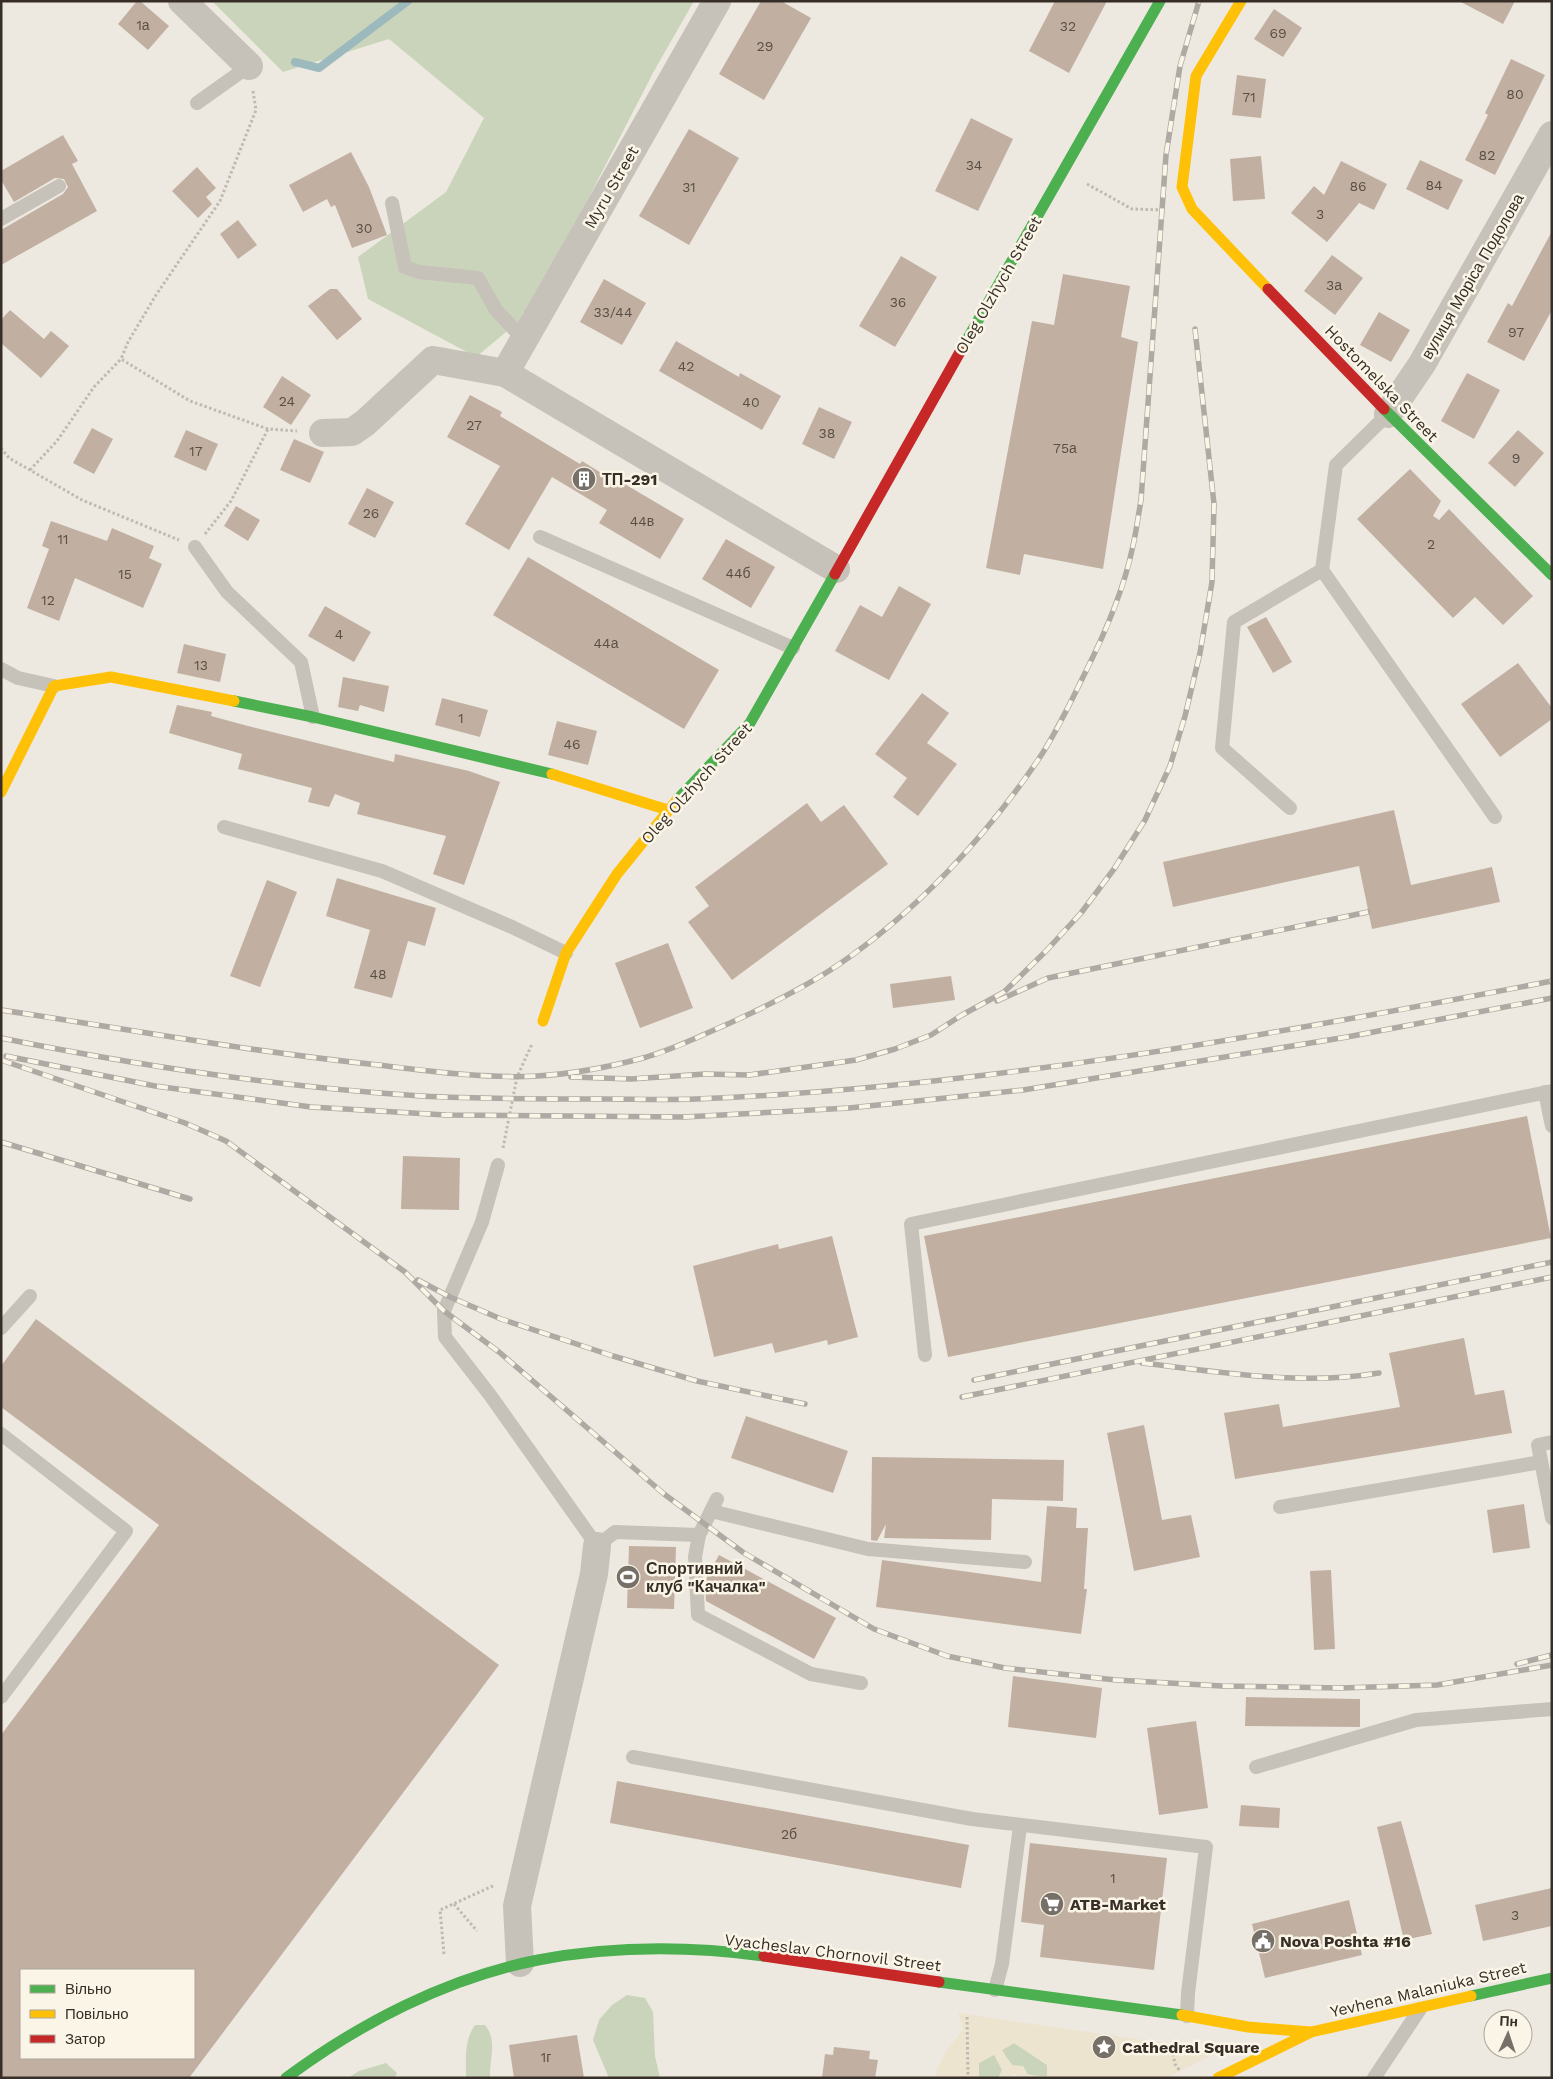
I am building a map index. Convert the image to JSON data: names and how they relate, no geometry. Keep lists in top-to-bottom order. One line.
{"streets":{"street":["Myru Street","вулиця Моріса Подолова","Oleg Olzhych Street","Hostomelska Street","Vyacheslav Chornovil Street","Yevhena Malaniuka Street"]},"crossings":[["вулиця Моріса Подолова","Hostomelska Street"],["Vyacheslav Chornovil Street","Yevhena Malaniuka Street"]],"places":{"building":["ТП-291"],"sports":["Спортивний клуб \"Качалка\""],"supermarket":["ATB-Market"],"public building":["Nova Poshta #16"],"place":["Cathedral Square"]},"house_numbers":["1а","32","69","29","80","71","82","34","84","86","31","3","30","3а","36","33/44","97","42","24","40","27","38","75а","17","9","26","44в","11","2","44б","15","12","4","44а","13","1","46","48","2б","1","3","1г"],"legend":["Вільно","Повільно","Затор"],"north":"top"}
